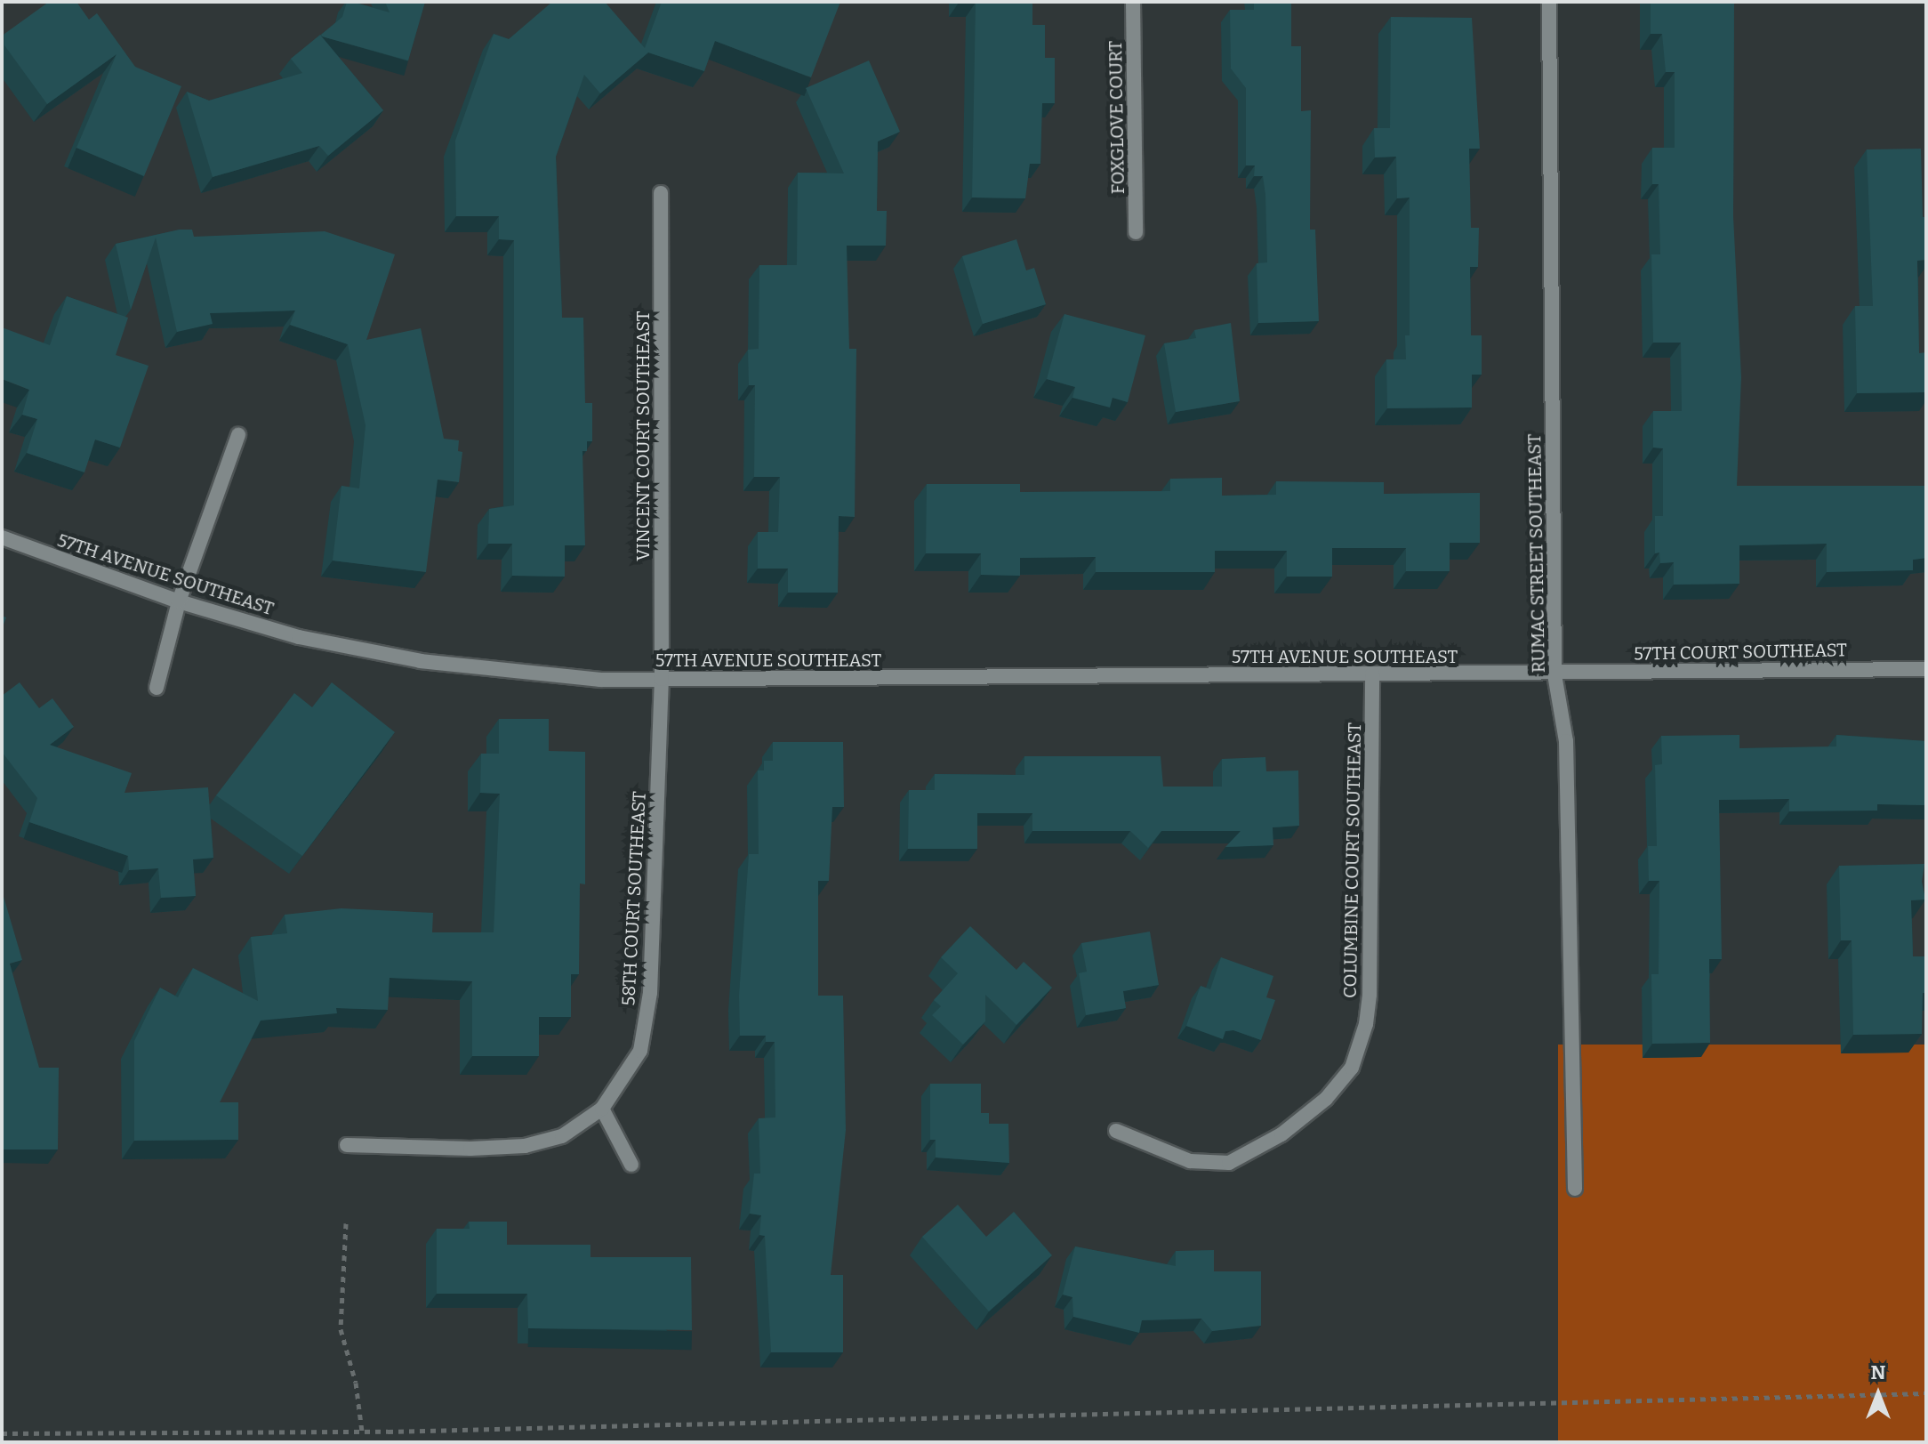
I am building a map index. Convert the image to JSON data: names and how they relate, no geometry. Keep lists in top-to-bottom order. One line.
{"streets":{"street":["FOXGLOVE COURT","VINCENT COURT SOUTHEAST","RUMAC STREET SOUTHEAST","57TH AVENUE SOUTHEAST","57TH COURT SOUTHEAST","COLUMBINE COURT SOUTHEAST","58TH COURT SOUTHEAST"]},"crossings":[["VINCENT COURT SOUTHEAST","57TH AVENUE SOUTHEAST"],["VINCENT COURT SOUTHEAST","58TH COURT SOUTHEAST"],["RUMAC STREET SOUTHEAST","57TH AVENUE SOUTHEAST"],["RUMAC STREET SOUTHEAST","57TH COURT SOUTHEAST"],["57TH AVENUE SOUTHEAST","57TH COURT SOUTHEAST"],["57TH AVENUE SOUTHEAST","COLUMBINE COURT SOUTHEAST"],["57TH AVENUE SOUTHEAST","58TH COURT SOUTHEAST"]],"north":"top"}
